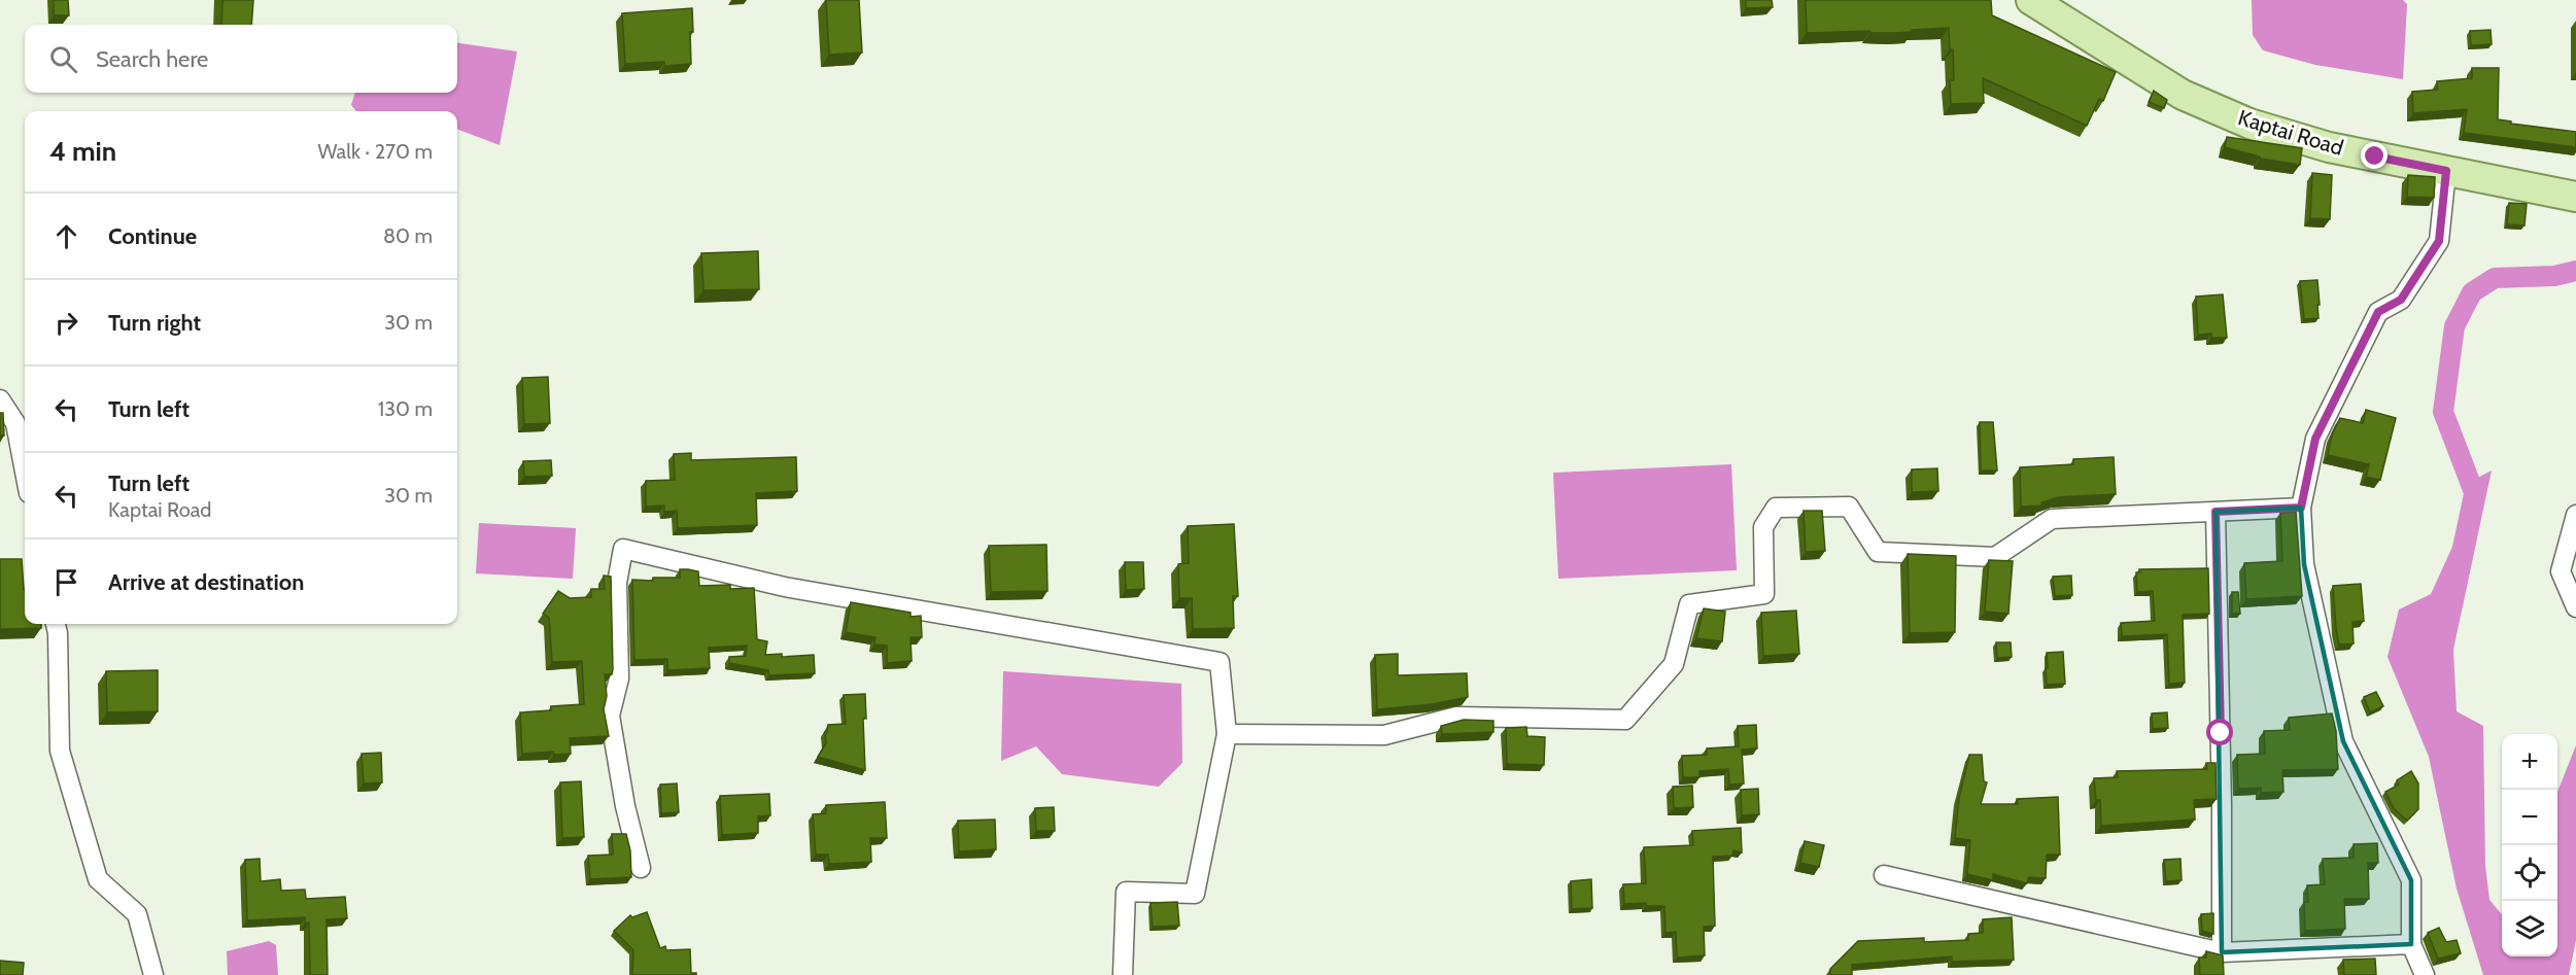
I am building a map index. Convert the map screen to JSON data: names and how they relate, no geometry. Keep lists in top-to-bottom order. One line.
{"streets":{"main road":["Kaptai Road"]},"page":{"search":"Search here","heading":["4 min","Walk · 270 m"],"list":[["Continue","80 m"],["Turn right","30 m"],["Turn left","130 m"],["Turn left","Kaptai Road","30 m"],"Arrive at destination"],"map_buttons":["+","−"]}}
